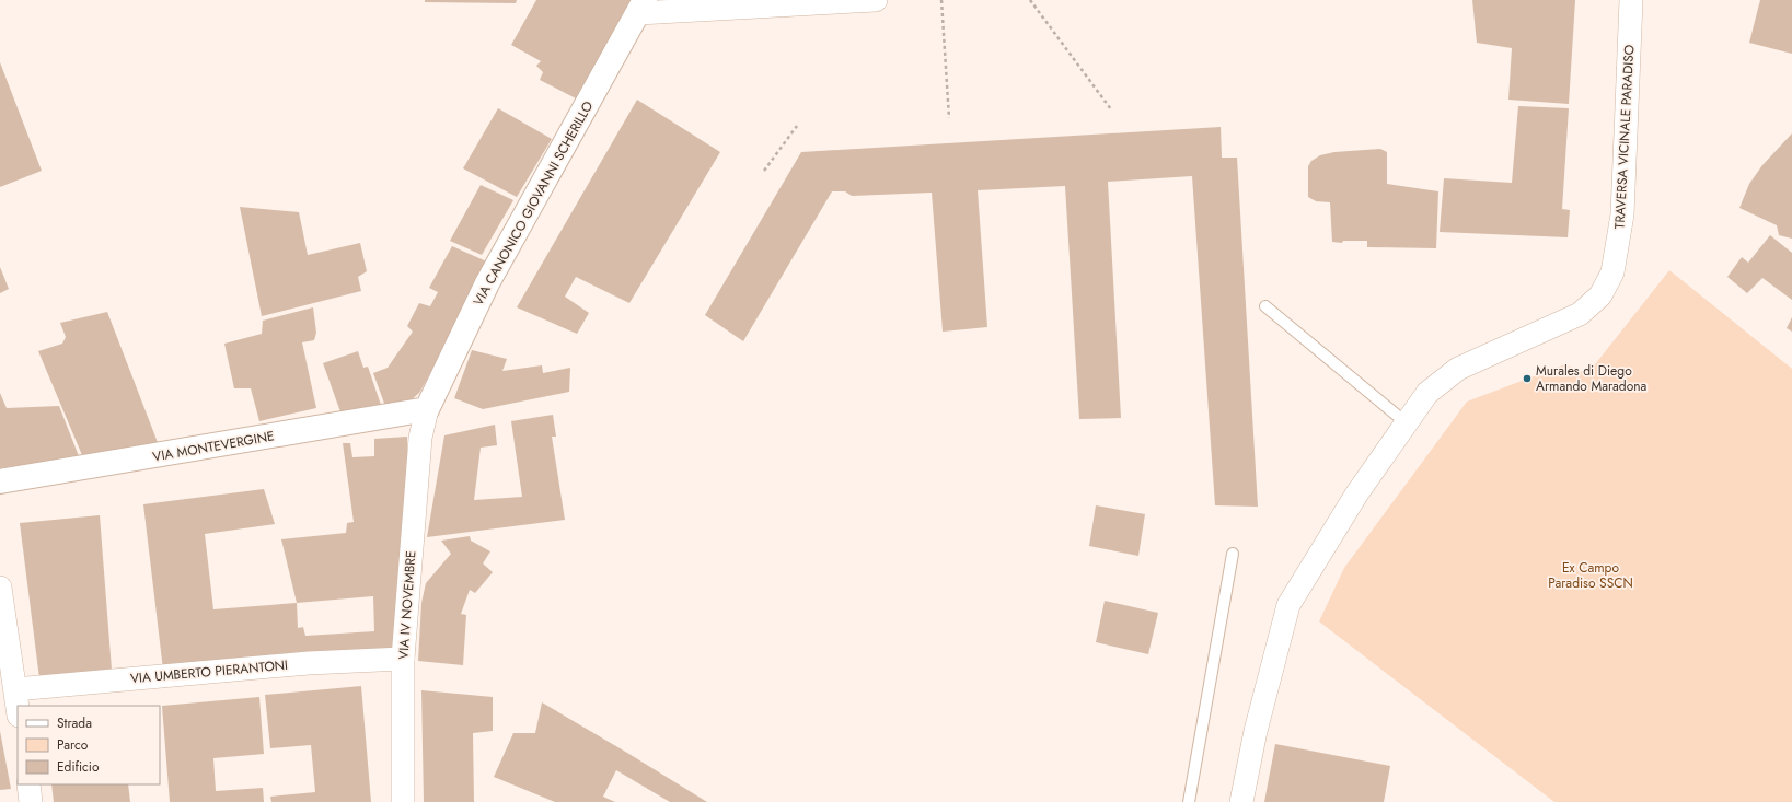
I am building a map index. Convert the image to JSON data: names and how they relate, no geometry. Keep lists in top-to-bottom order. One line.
{"streets":{"street":["TRAVERSA VICINALE PARADISO","VIA CANONICO GIOVANNI SCHERILLO","VIA MONTEVERGINE","VIA IV NOVEMBRE","VIA UMBERTO PIERANTONI"]},"crossings":[["VIA CANONICO GIOVANNI SCHERILLO","VIA MONTEVERGINE"],["VIA CANONICO GIOVANNI SCHERILLO","VIA IV NOVEMBRE"],["VIA MONTEVERGINE","VIA IV NOVEMBRE"],["VIA IV NOVEMBRE","VIA UMBERTO PIERANTONI"]],"parks":["Ex Campo Paradiso SSCN"],"places":["Murales di Diego Armando Maradona"],"legend":["Strada","Parco","Edificio"]}
